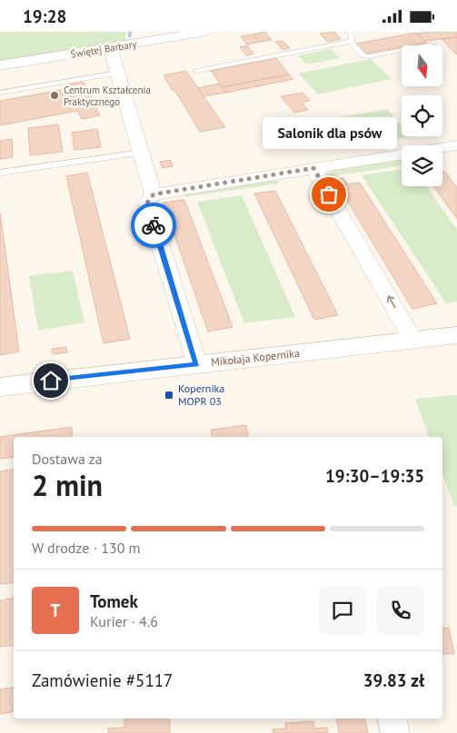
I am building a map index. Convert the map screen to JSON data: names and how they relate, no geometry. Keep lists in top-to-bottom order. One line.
{"streets":{"street":["Świętej Barbary","Mikołaja Kopernika"]},"places":{"other":["Centrum Kształcenia Praktycznego","Salonik dla psów"],"transit":["Kopernika MOPR 03"]},"north":"bottom","page":{"status":"19:28","bubble":"Salonik dla psów","heading":["2 min","Dostawa za","19:30–19:35"],"panel":["Tomek","Kurier · 4.6","Zamówienie #5117","39.83 zł"],"bar":"W drodze · 130 m","round":"T"}}
